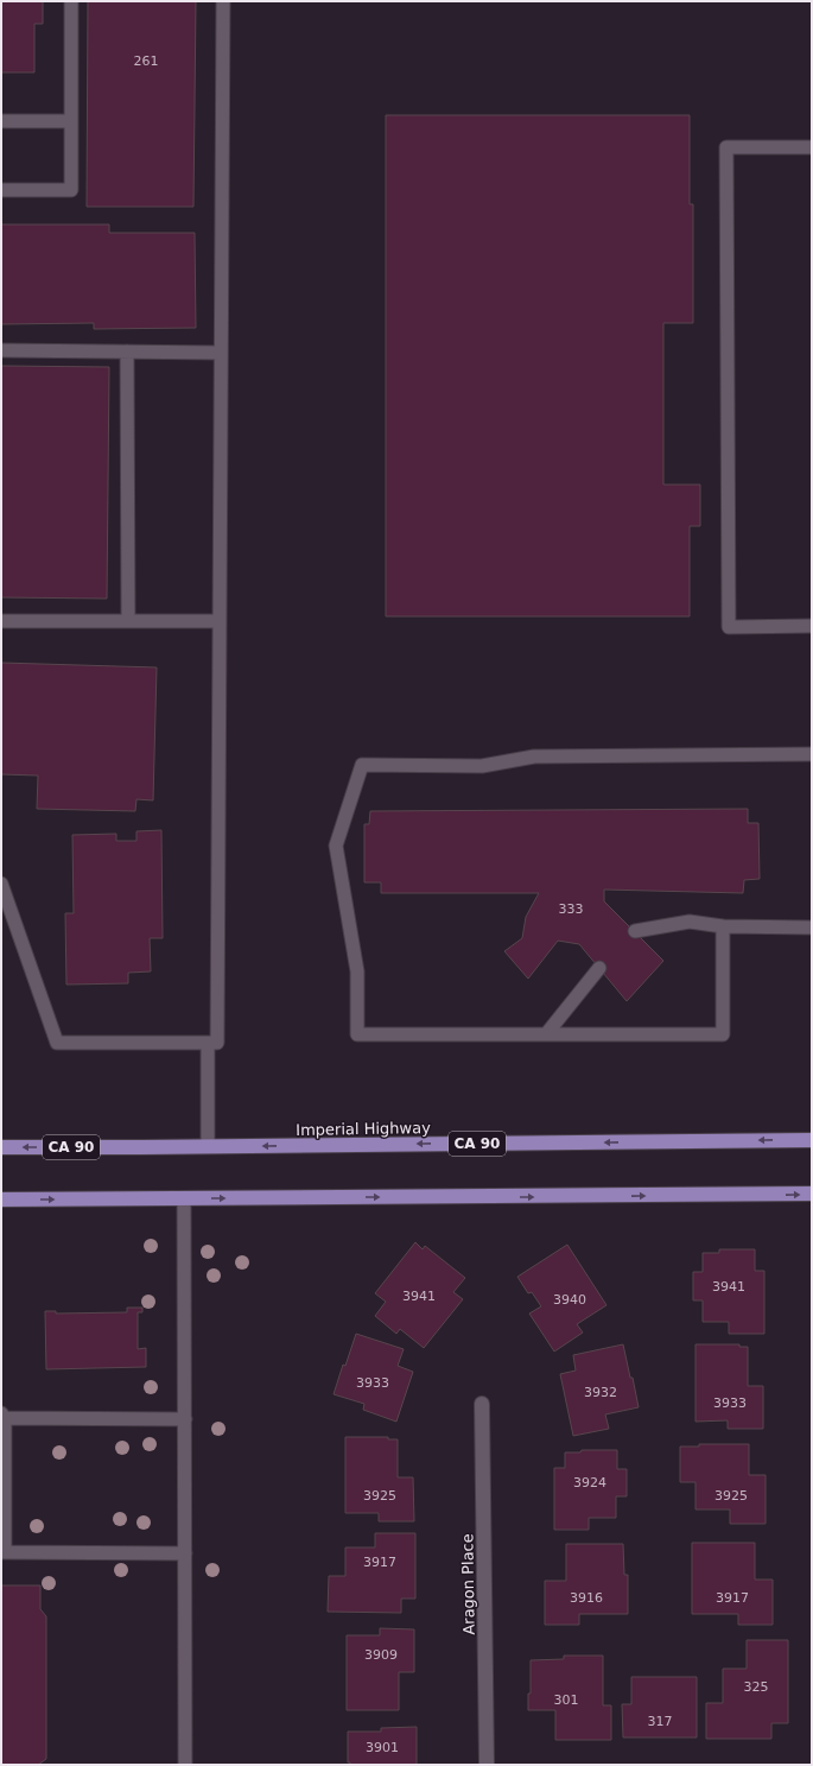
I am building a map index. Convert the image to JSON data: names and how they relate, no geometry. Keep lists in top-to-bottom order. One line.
{"streets":{"main road":["Imperial Highway","CA 90"],"street":["Aragon Place"]},"house_numbers":["261","333","3941","3941","3940","3933","3932","3933","3924","3925","3925","3917","3916","3917","3909","325","301","317","3901"]}
